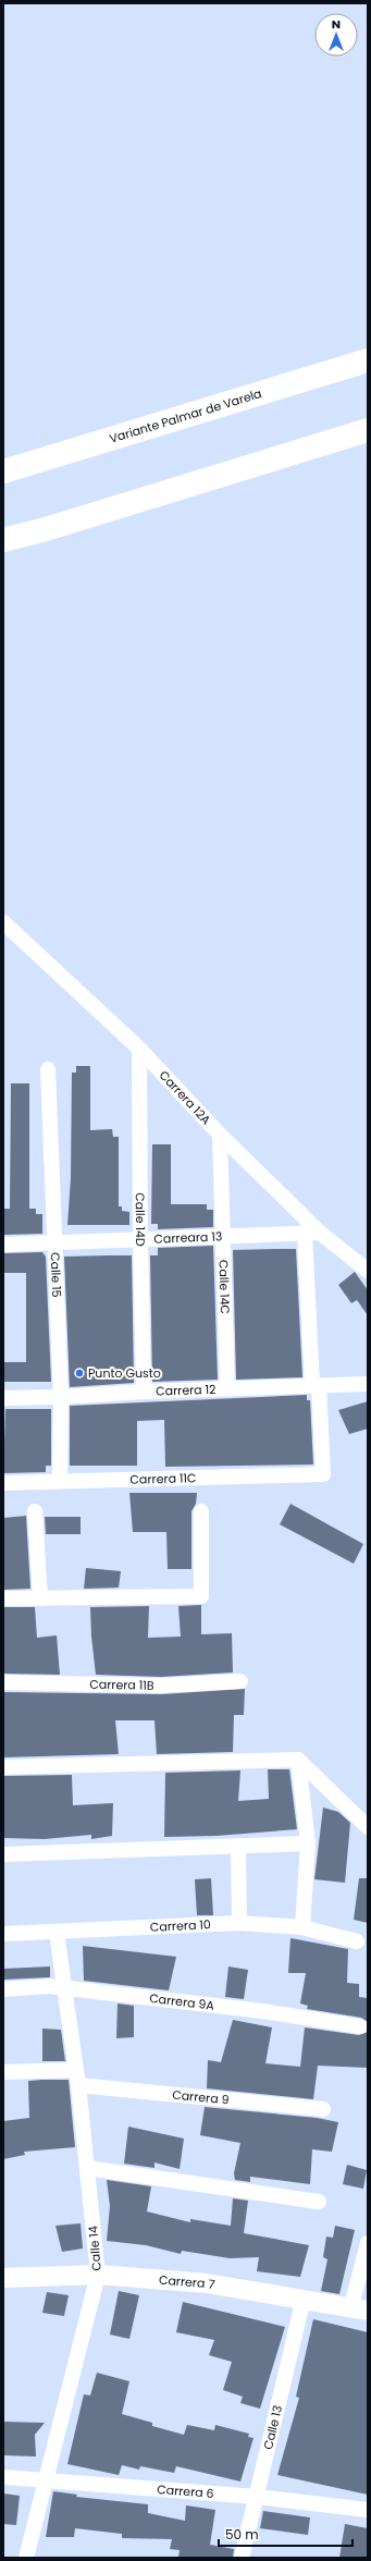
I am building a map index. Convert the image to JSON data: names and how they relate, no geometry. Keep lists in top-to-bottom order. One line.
{"streets":{"highway":["Variante Palmar de Varela"],"street":["Carrera 12A","Calle 14D","Carreara 13","Calle 15","Calle 14C","Carrera 12","Carrera 11C","Carrera 11B","Carrera 10","Carrera 9A","Carrera 9","Calle 14","Carrera 7","Calle 13","Carrera 6"]},"crossings":[["Carrera 12A","Calle 14D"],["Carrera 12A","Carreara 13"],["Carrera 12A","Calle 14C"],["Calle 14D","Carreara 13"],["Calle 14D","Carrera 12"],["Carreara 13","Calle 15"],["Carreara 13","Calle 14C"],["Calle 15","Carrera 12"],["Calle 15","Carrera 11C"],["Calle 14C","Carrera 12"],["Carrera 12","Carrera 11C"],["Carrera 10","Calle 14"],["Carrera 9A","Calle 14"],["Carrera 9","Calle 14"],["Calle 14","Carrera 7"],["Calle 14","Carrera 6"],["Carrera 7","Calle 13"],["Calle 13","Carrera 6"]],"places":["Punto Gusto"],"scale_bar":"50 m","north":"top"}
